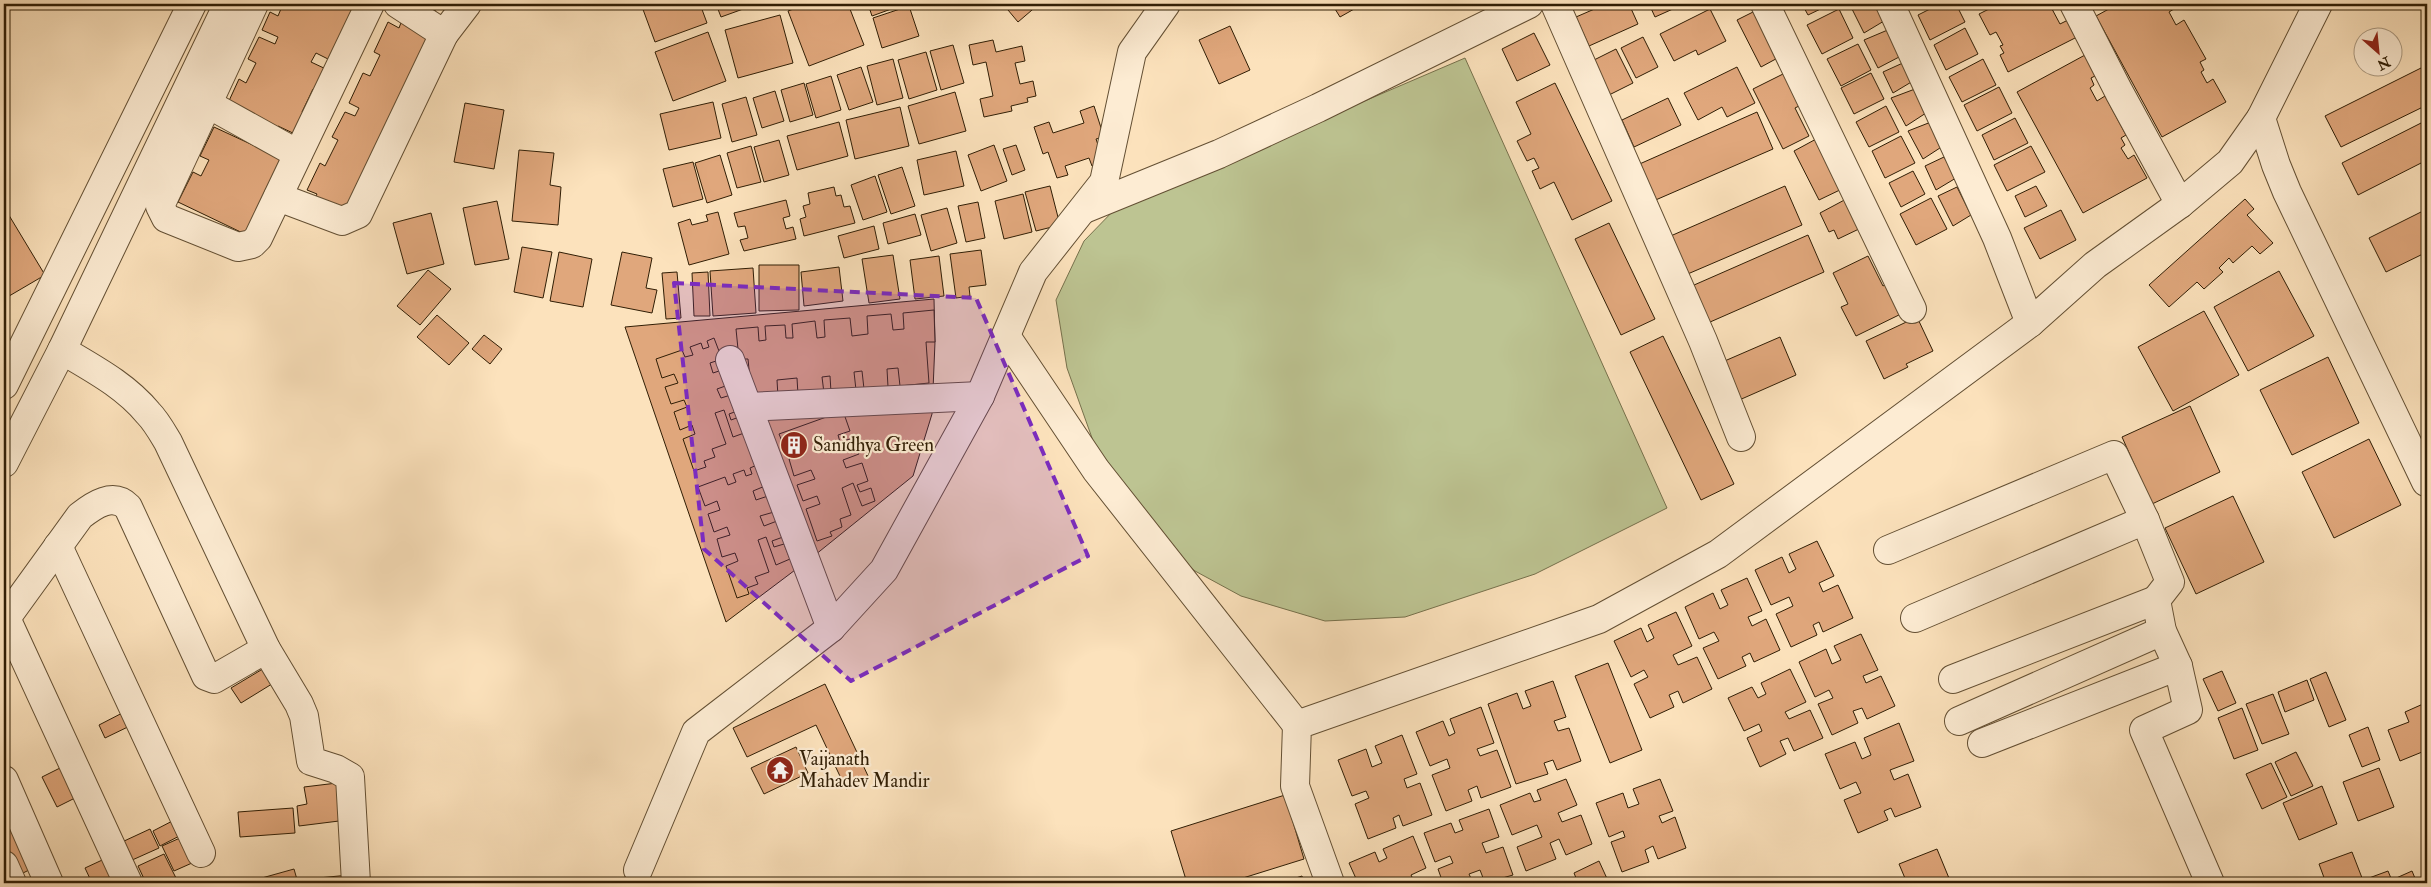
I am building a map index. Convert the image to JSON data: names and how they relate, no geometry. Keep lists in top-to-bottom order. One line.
{"places":{"building":["Sanidhya Green"],"temple":["Vaijanath Mahadev Mandir"]},"north":"bottom right"}
